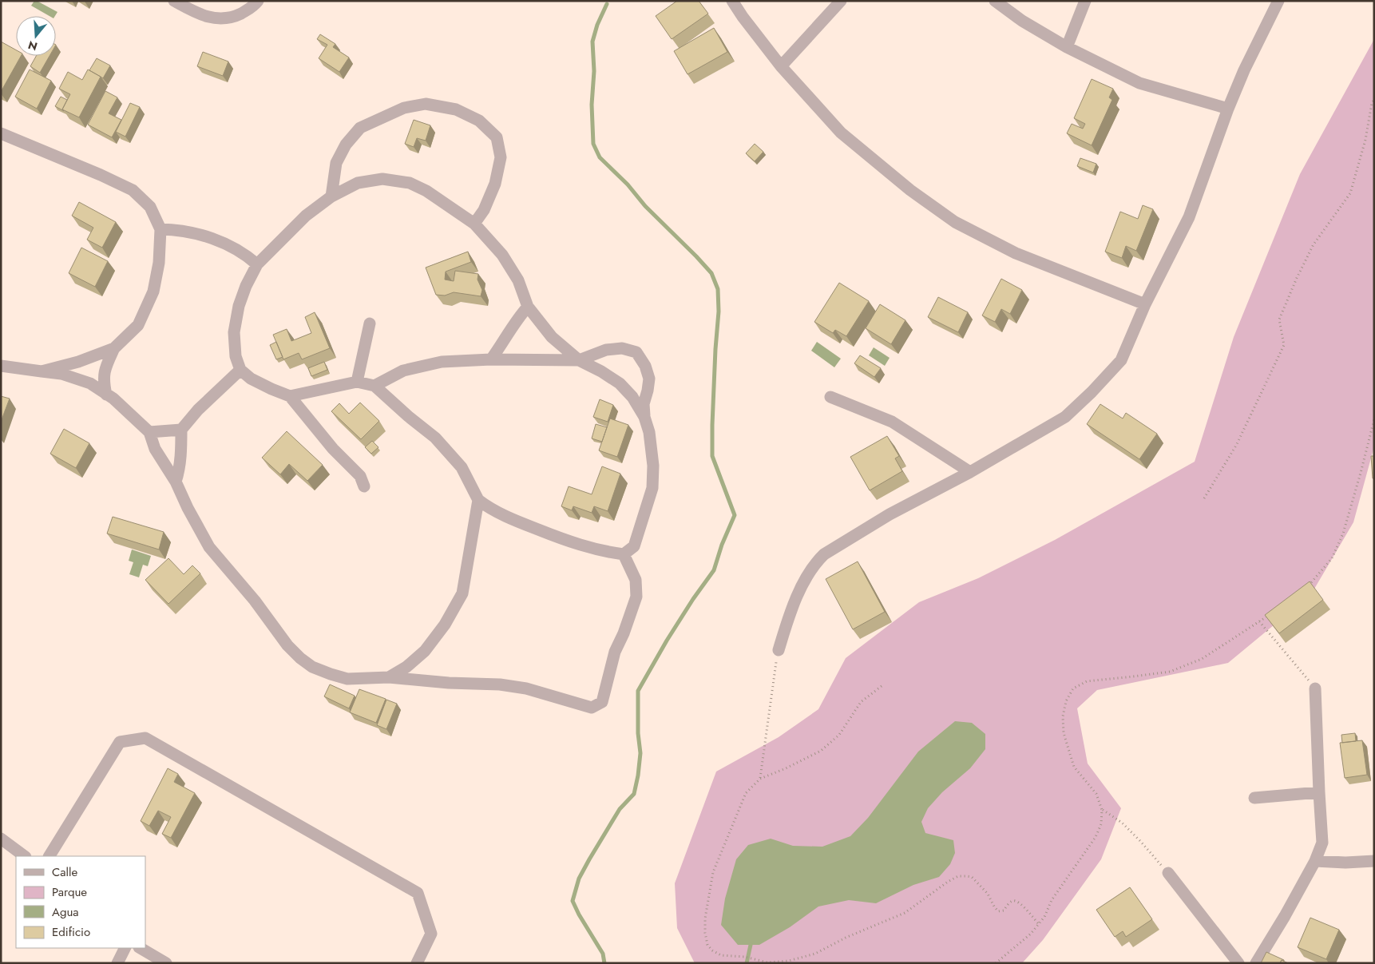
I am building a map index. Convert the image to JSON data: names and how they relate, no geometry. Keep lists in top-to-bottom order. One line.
{"legend":["Calle","Parque","Agua","Edificio"],"north":"bottom"}
